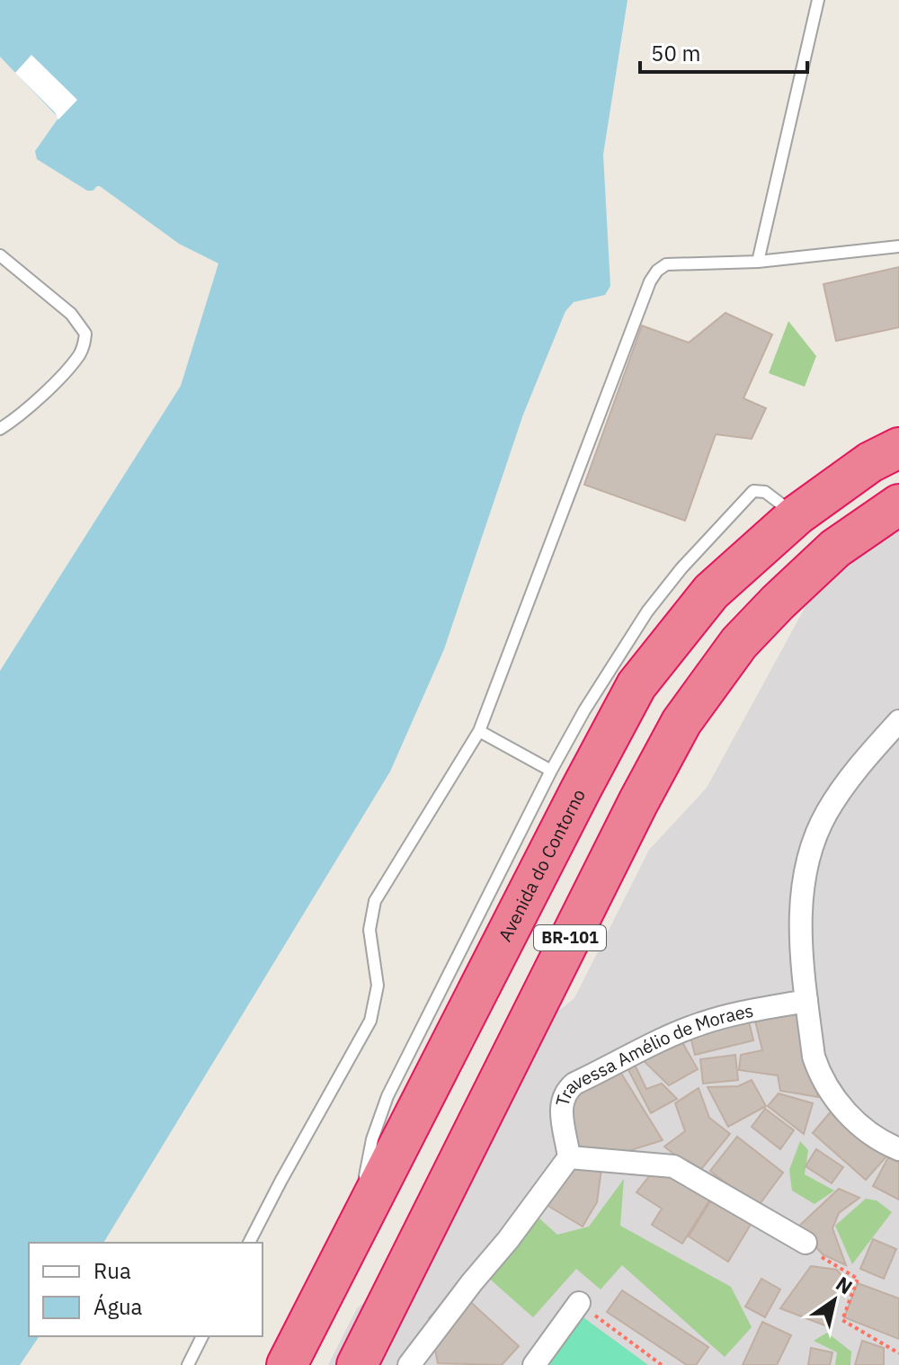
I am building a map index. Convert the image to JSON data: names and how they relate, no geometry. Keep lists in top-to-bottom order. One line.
{"streets":{"highway":["Avenida do Contorno","BR-101"],"street":["Travessa Amélio de Moraes"]},"legend":["Rua","Água"],"scale_bar":"50 m","north":"top right"}
